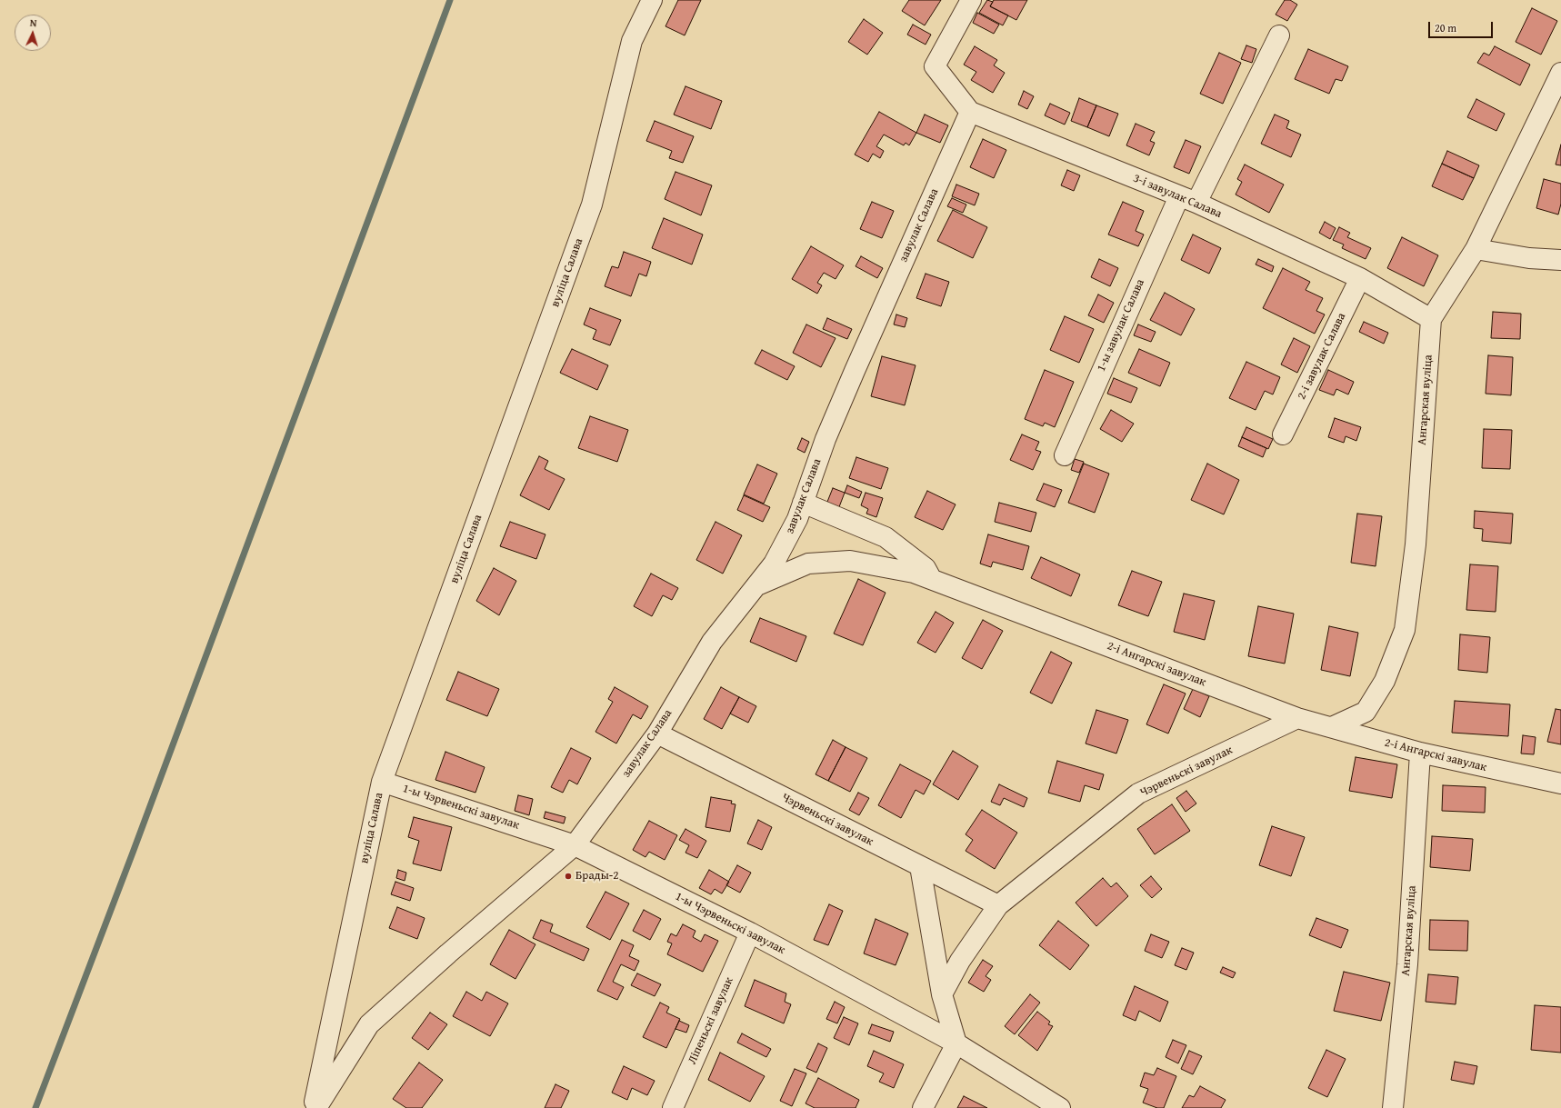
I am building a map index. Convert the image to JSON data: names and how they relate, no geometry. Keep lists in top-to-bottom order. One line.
{"streets":{"street":["3-і завулак Салава","завулак Салава","вуліца Салава","1-ы завулак Салава","2-і завулак Салава","Ангарская вуліца","2-і Ангарскі завулак","Чэрвеньскі завулак","1-ы Чэрвеньскі завулак","Ліпеньскі завулак"]},"crossings":[["3-і завулак Салава","завулак Салава"],["3-і завулак Салава","1-ы завулак Салава"],["3-і завулак Салава","2-і завулак Салава"],["3-і завулак Салава","Ангарская вуліца"],["завулак Салава","2-і Ангарскі завулак"],["завулак Салава","Чэрвеньскі завулак"],["завулак Салава","1-ы Чэрвеньскі завулак"],["вуліца Салава","1-ы Чэрвеньскі завулак"],["Ангарская вуліца","2-і Ангарскі завулак"],["2-і Ангарскі завулак","Чэрвеньскі завулак"],["1-ы Чэрвеньскі завулак","Ліпеньскі завулак"]],"places":["Брады-2"],"scale_bar":"20 m","north":"top"}
